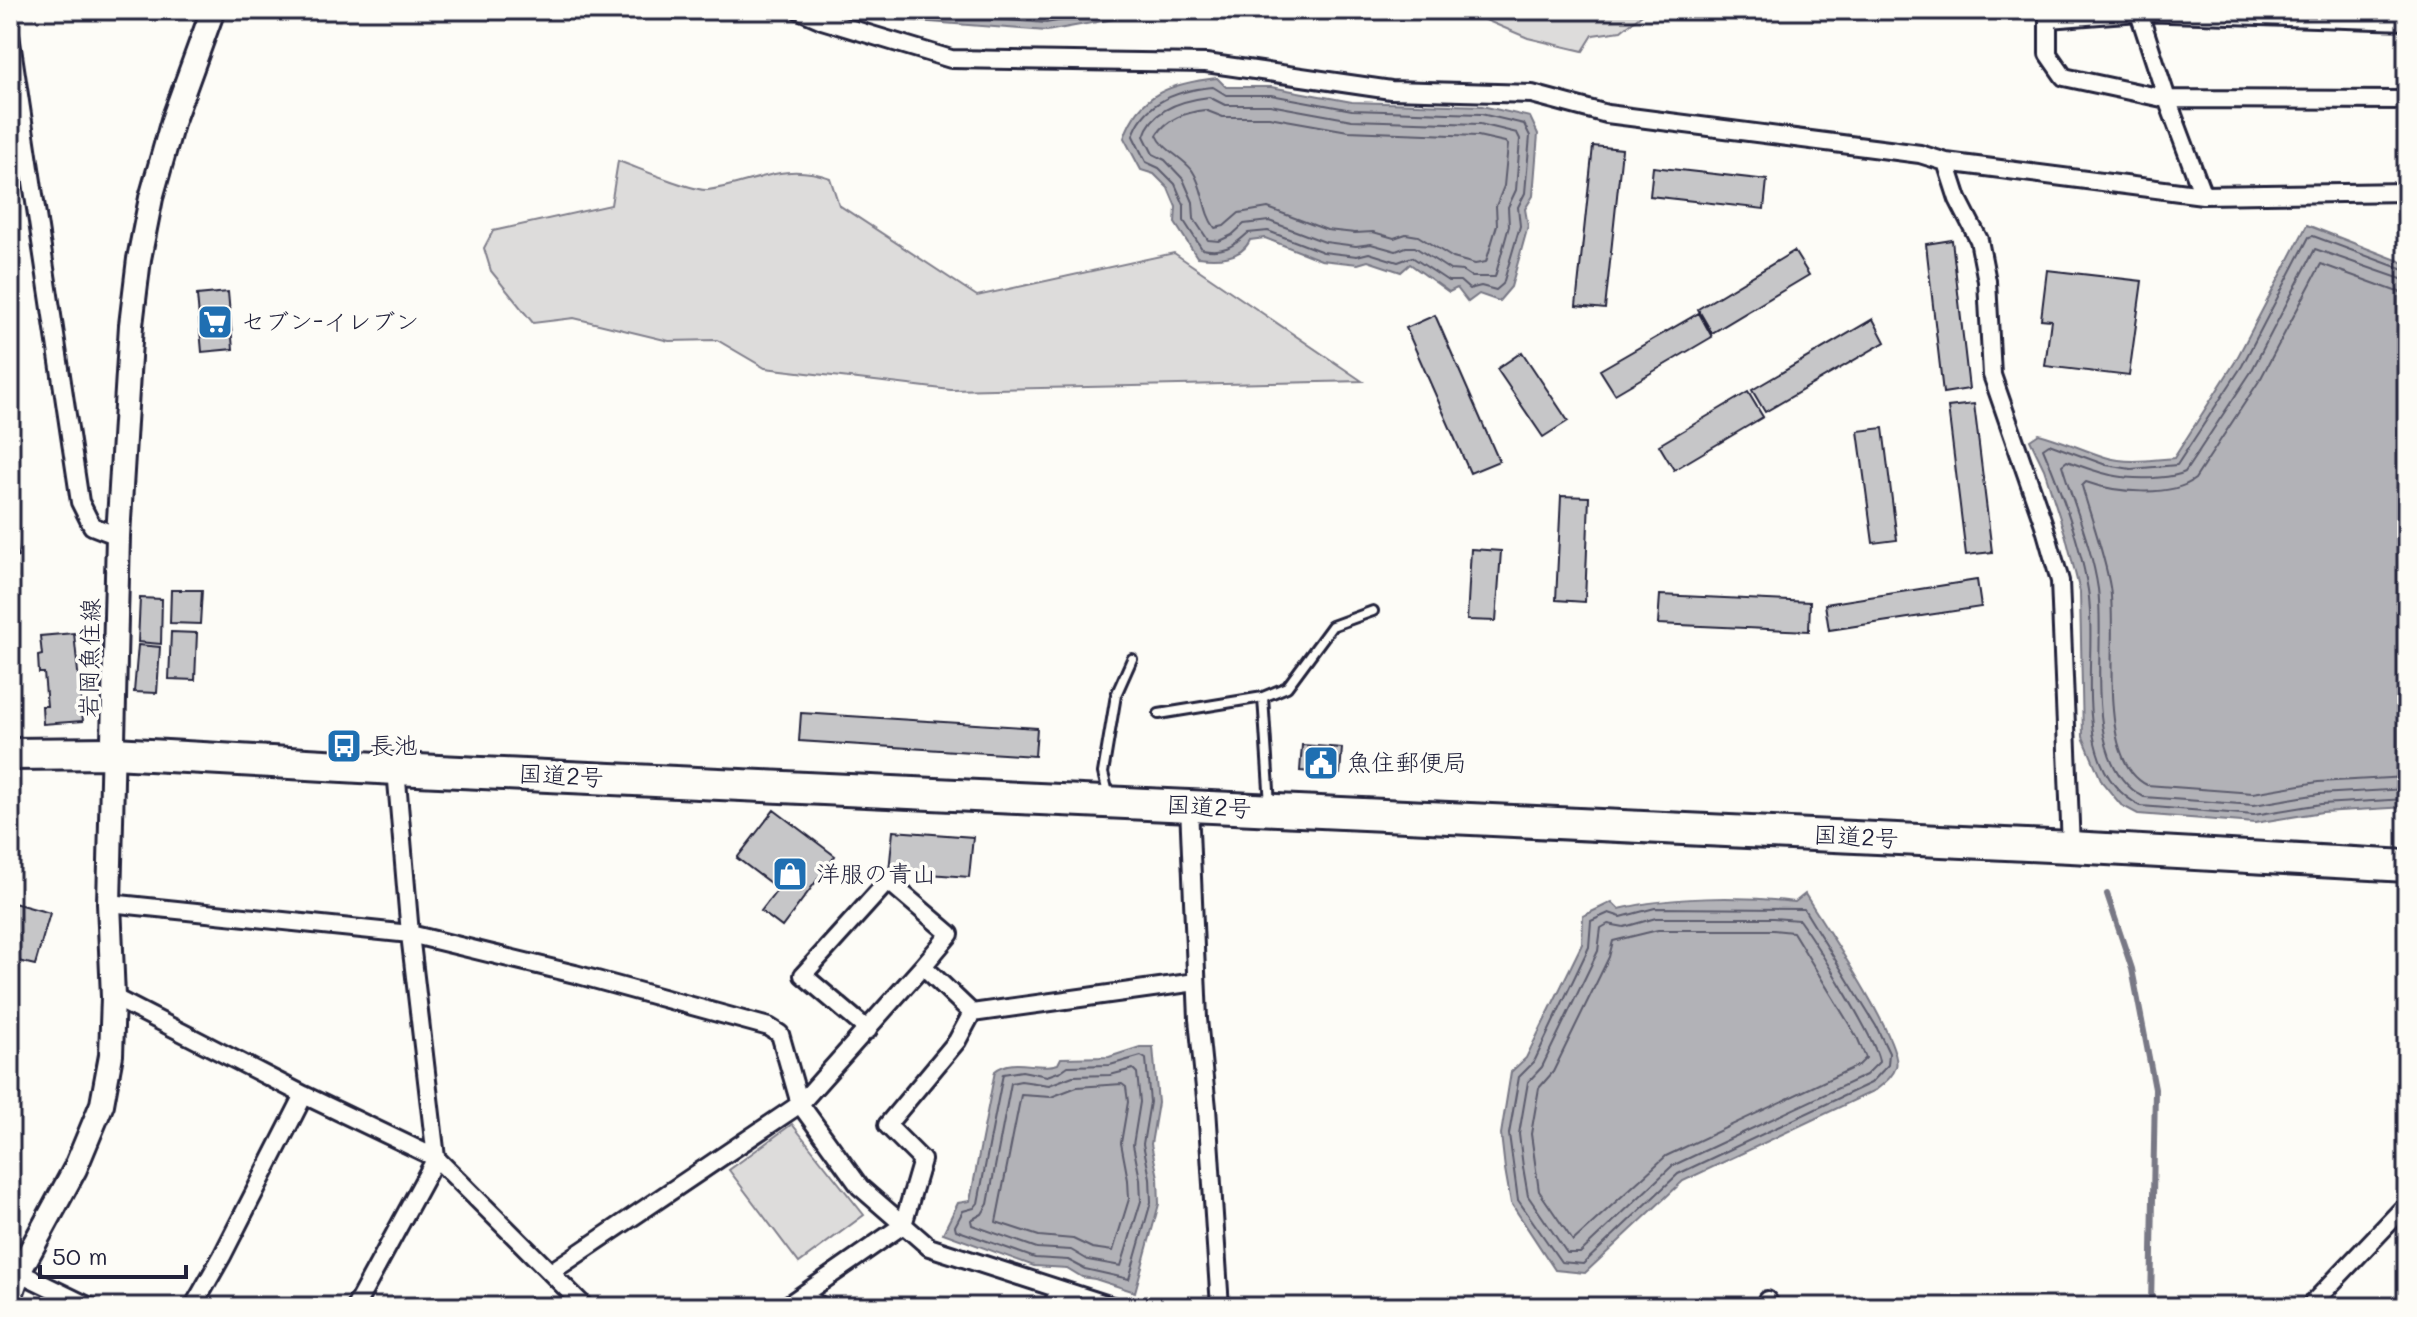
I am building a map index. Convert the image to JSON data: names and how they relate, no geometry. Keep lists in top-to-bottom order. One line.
{"streets":{"highway":["国道2号"],"main road":["岩岡魚住線"]},"crossings":[["岩岡魚住線","国道2号"]],"places":{"supermarket":["セブン-イレブン"],"bus stop":["長池"],"public building":["魚住郵便局"],"shop":["洋服の青山"]},"scale_bar":"50 m"}
